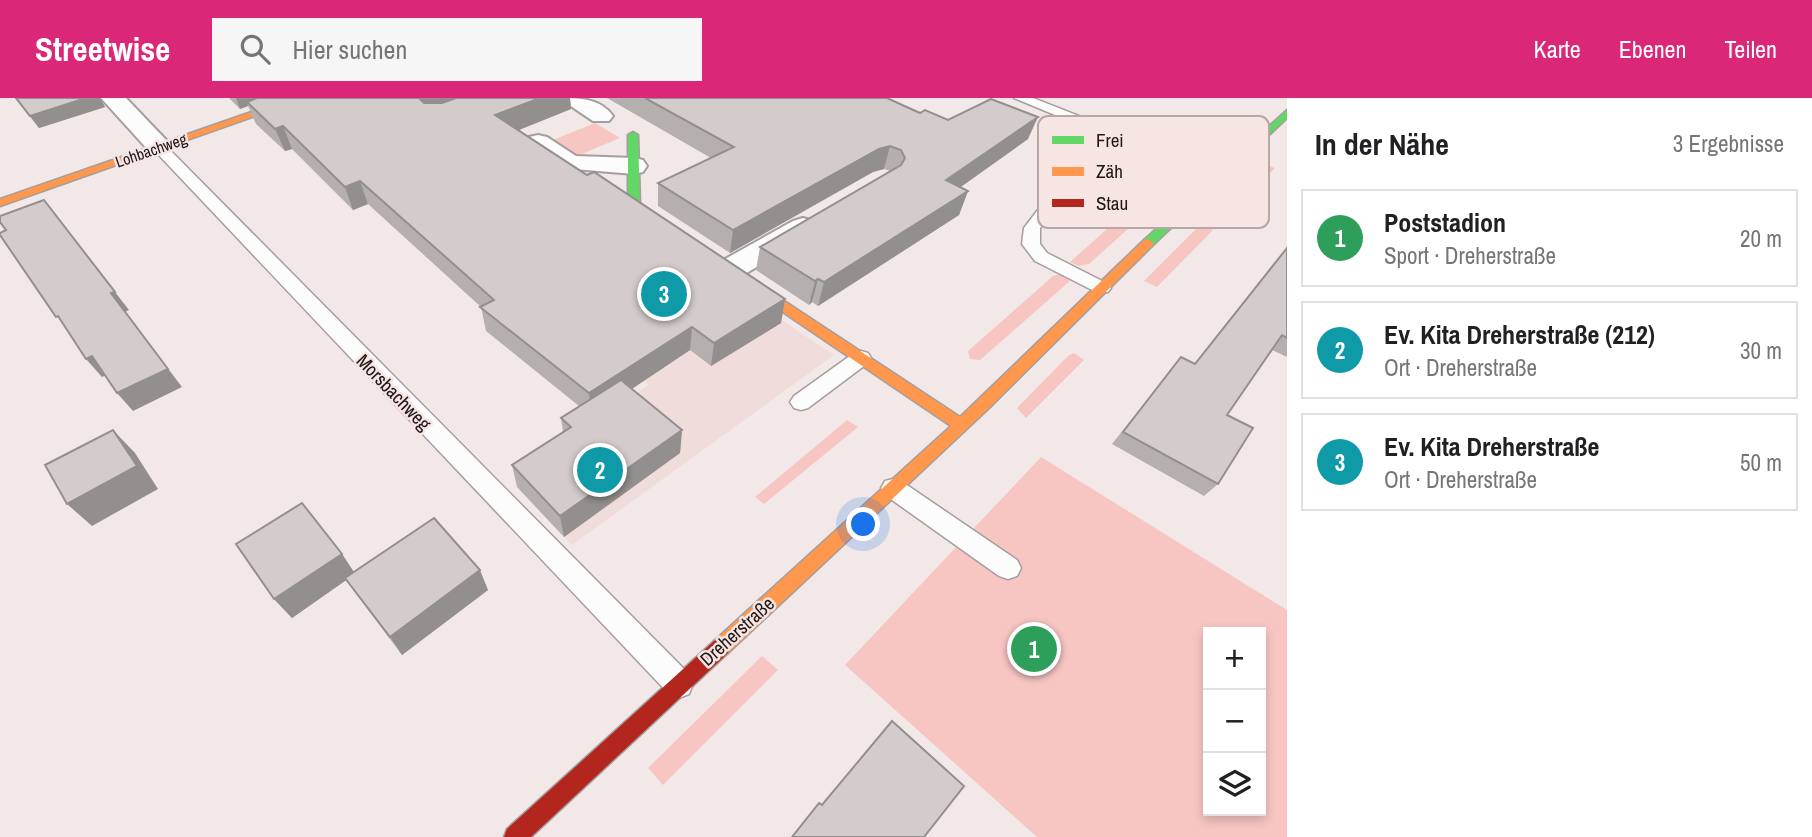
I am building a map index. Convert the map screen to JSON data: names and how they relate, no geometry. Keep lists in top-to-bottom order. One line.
{"streets":{"main road":["Lohbachweg","Dreherstraße"],"street":["Morsbachweg"]},"crossings":[["Lohbachweg","Morsbachweg"],["Morsbachweg","Dreherstraße"]],"legend":["Frei","Zäh","Stau"],"page":{"header":"Streetwise","search":"Hier suchen","nav":["Karte","Ebenen","Teilen"],"heading":["In der Nähe","3 Ergebnisse"],"list":[{"mark":"1","name":"Poststadion","note":"Sport · Dreherstraße","value":"20 m"},{"mark":"2","name":"Ev. Kita Dreherstraße (212)","note":"Ort · Dreherstraße","value":"30 m"},{"mark":"3","name":"Ev. Kita Dreherstraße","note":"Ort · Dreherstraße","value":"50 m"}],"pins":["3","2","1"],"map_buttons":["+","−"]}}
